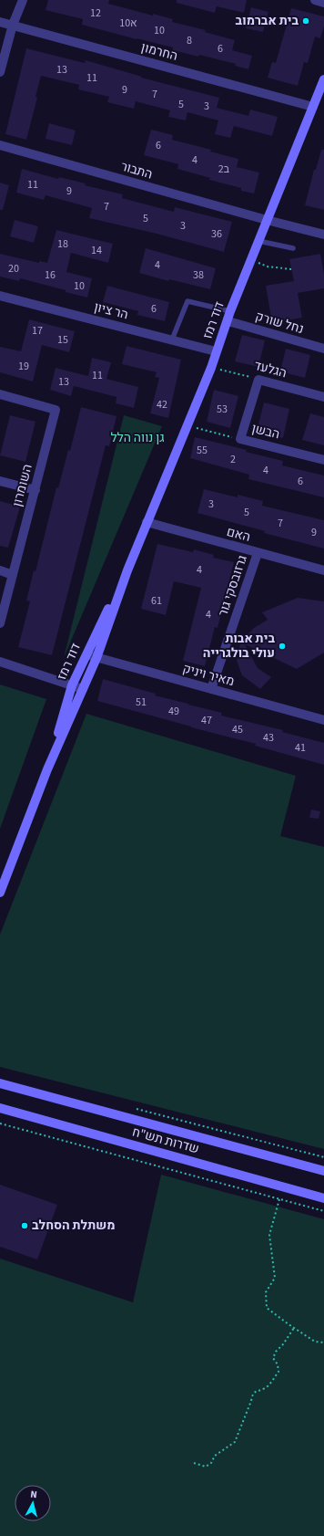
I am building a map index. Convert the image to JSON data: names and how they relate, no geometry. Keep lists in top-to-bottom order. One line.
{"streets":{"street":["החרמון","התבור","הר ציון","דוד רמז","נחל שורק","הגלעד","הבשן","השומרון","האם","גרזובסקי גור","מאיר ויניק","שדרות תש\"ח"]},"crossings":[["החרמון","דוד רמז"],["התבור","דוד רמז"],["הר ציון","דוד רמז"],["דוד רמז","נחל שורק"],["דוד רמז","הגלעד"],["דוד רמז","האם"],["דוד רמז","מאיר ויניק"],["הגלעד","הבשן"],["האם","גרזובסקי גור"],["גרזובסקי גור","מאיר ויניק"]],"parks":["גן נווה הלל"],"places":["בית אברמוב","בית אבות עולי בולגרייה","משתלת הסחלב"],"house_numbers":["12","10א","10","8","6","13","11","9","7","5","3","6","4","2ב","11","9","7","5","3","36","18","14","4","20","16","38","10","6","17","15","19","11","13","42","53","55","2","4","6","3","5","7","9","4","61","4","51","49","47","45","43","41"],"north":"top"}
